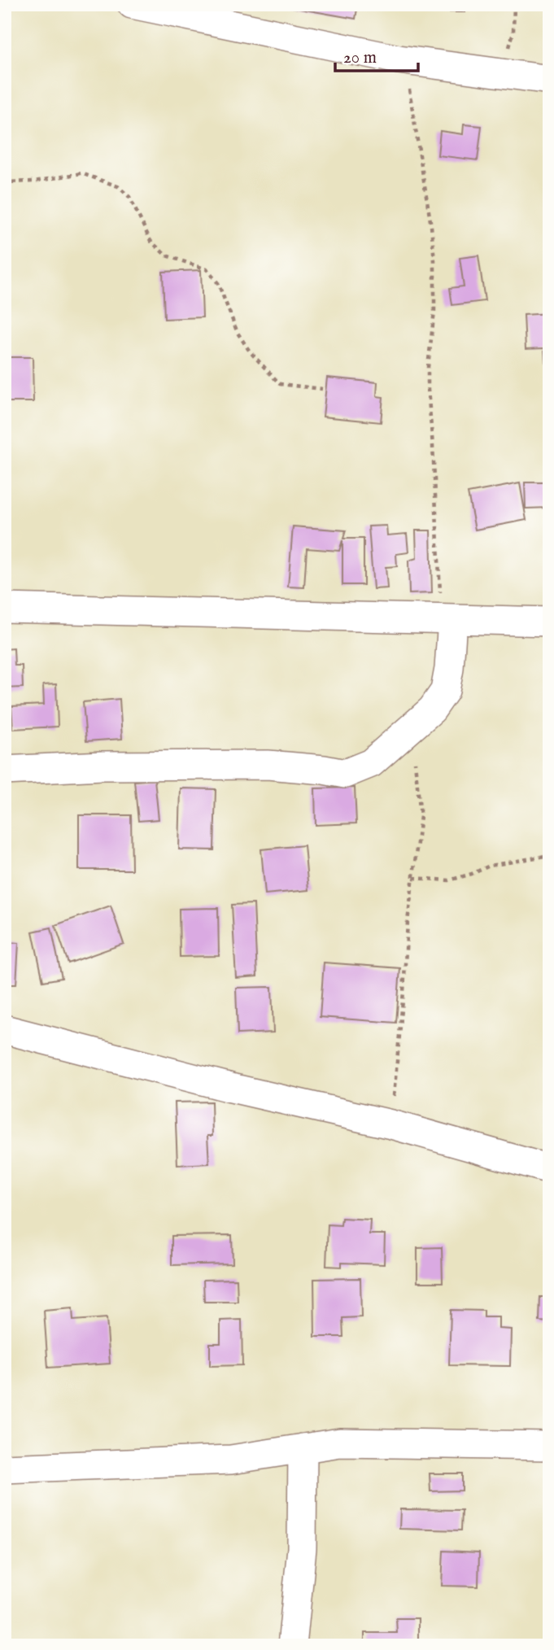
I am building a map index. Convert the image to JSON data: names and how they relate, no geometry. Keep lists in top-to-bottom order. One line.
{"scale_bar":"20 m"}
